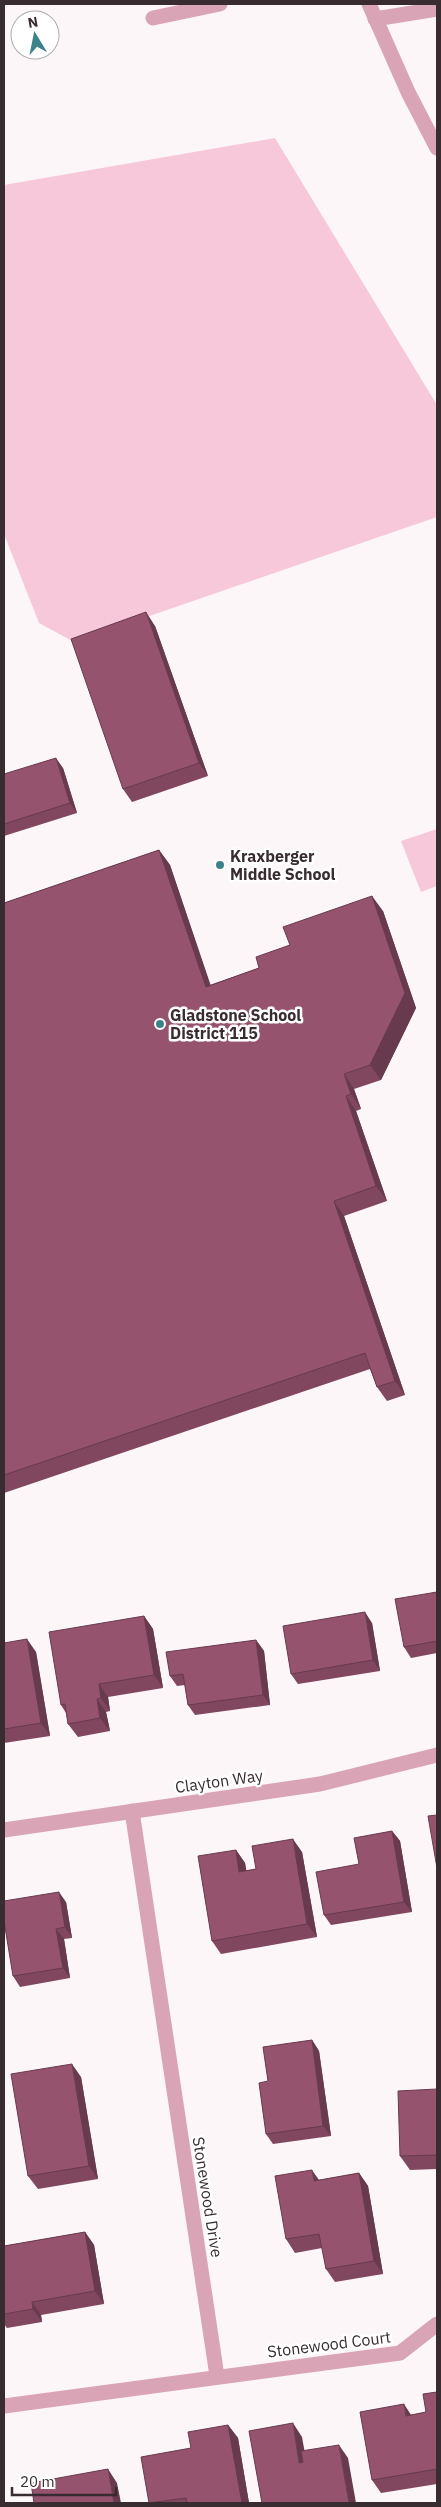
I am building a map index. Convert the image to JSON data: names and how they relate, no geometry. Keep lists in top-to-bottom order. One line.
{"streets":{"street":["Clayton Way","Stonewood Drive","Stonewood Court"]},"crossings":[["Clayton Way","Stonewood Drive"],["Stonewood Drive","Stonewood Court"]],"places":["Kraxberger Middle School","Gladstone School District 115"],"scale_bar":"20 m","north":"top"}
